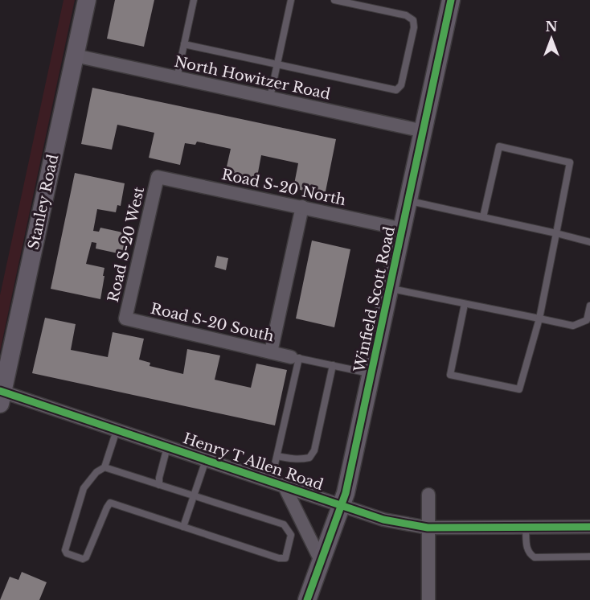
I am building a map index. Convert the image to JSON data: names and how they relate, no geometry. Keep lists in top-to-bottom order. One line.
{"streets":{"street":["North Howitzer Road","Road S-20 North","Stanley Road","Road S-20 West","Winfield Scott Road","Road S-20 South","Henry T Allen Road"]},"crossings":[["North Howitzer Road","Stanley Road"],["North Howitzer Road","Winfield Scott Road"],["Road S-20 North","Road S-20 West"],["Road S-20 North","Winfield Scott Road"],["Stanley Road","Henry T Allen Road"],["Road S-20 West","Road S-20 South"],["Winfield Scott Road","Henry T Allen Road"]],"north":"top"}
